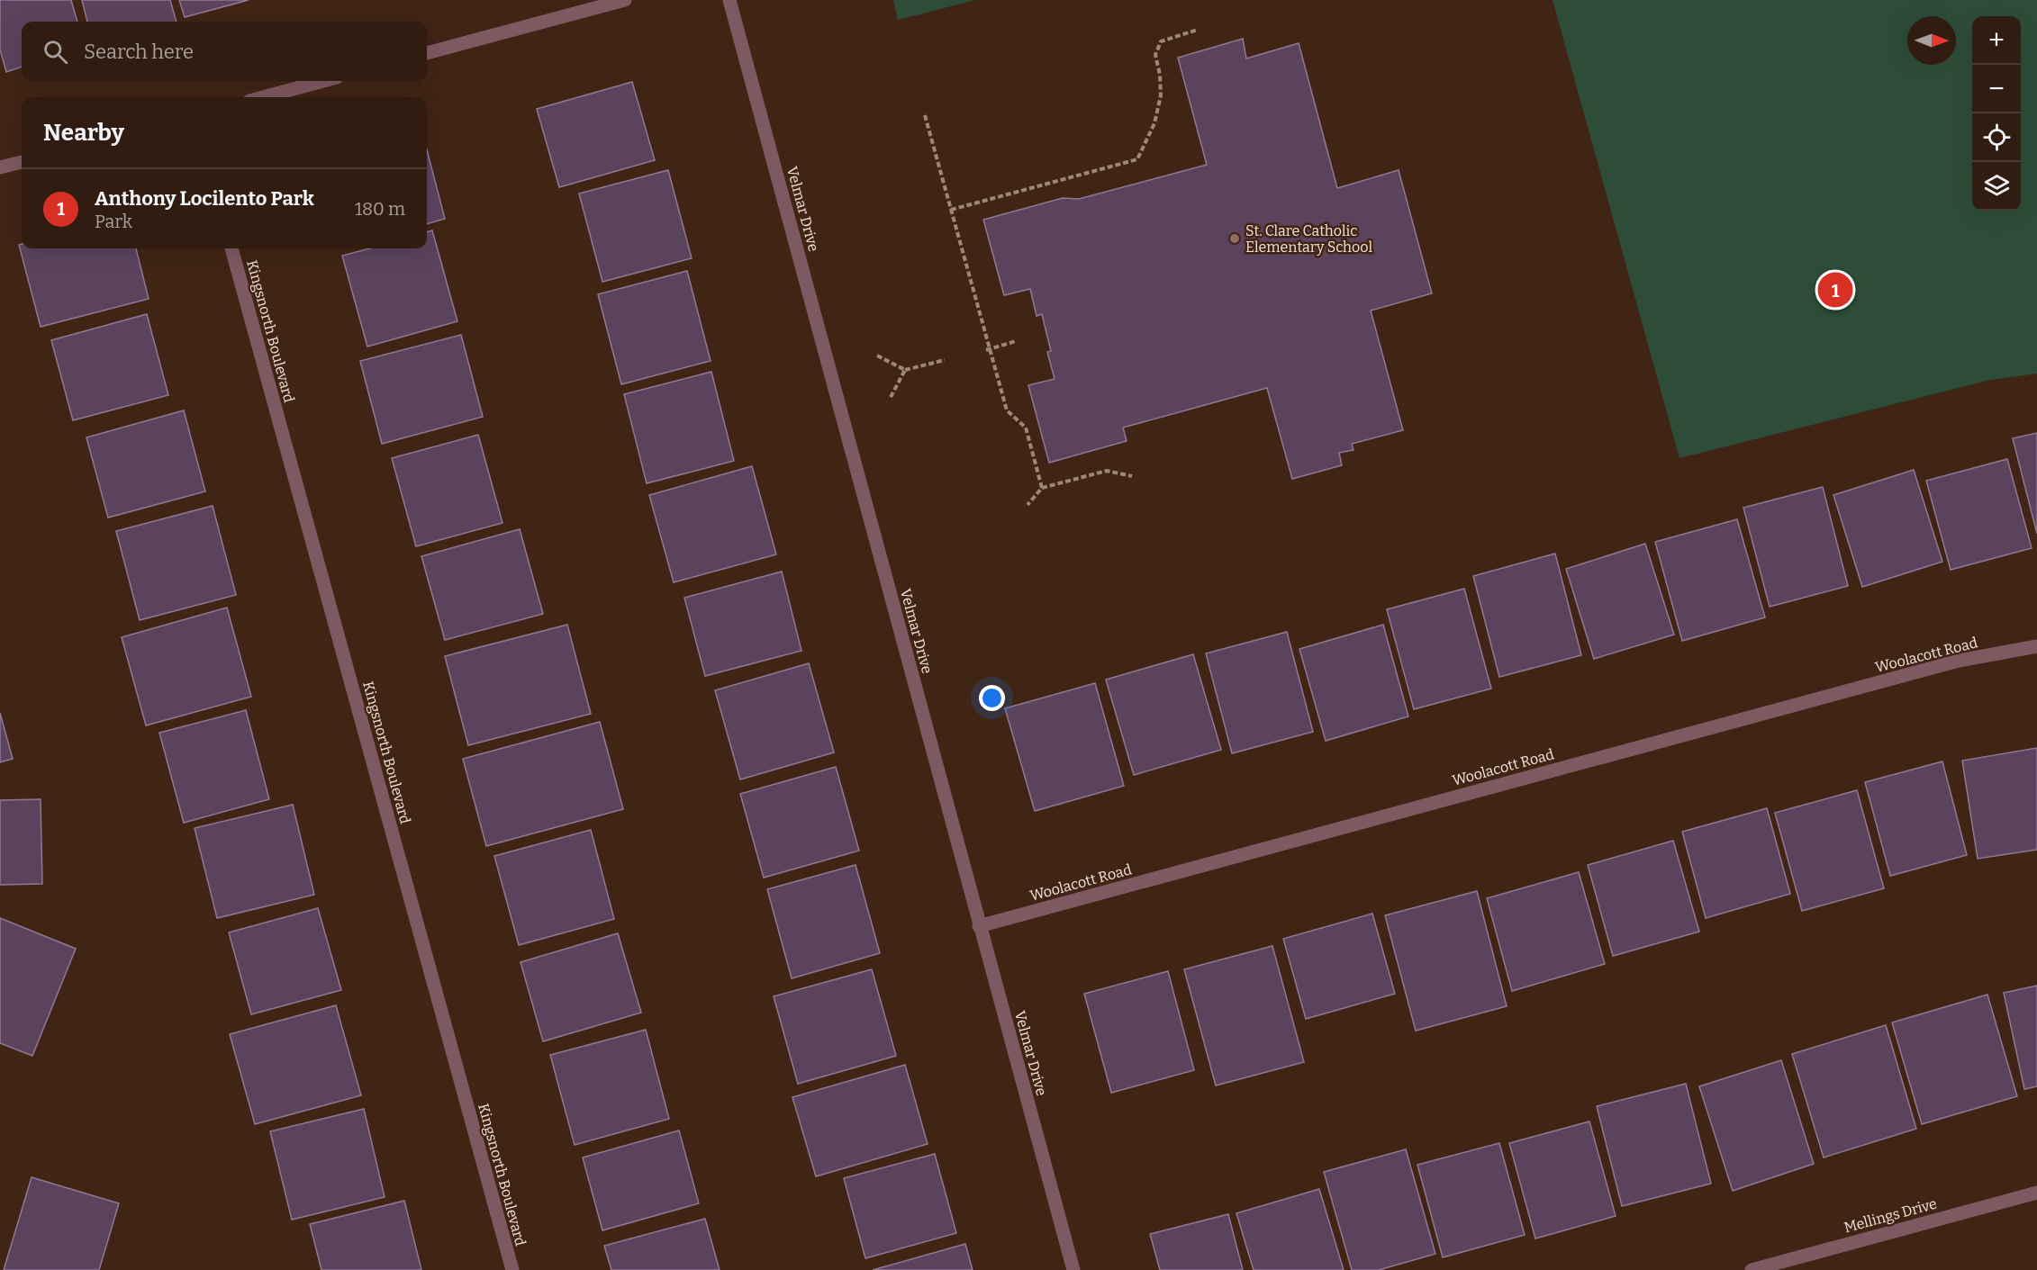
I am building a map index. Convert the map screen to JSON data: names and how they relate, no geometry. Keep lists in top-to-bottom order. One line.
{"streets":{"street":["Velmar Drive","Kingsnorth Boulevard","Woolacott Road","Mellings Drive"]},"crossings":[["Velmar Drive","Woolacott Road"]],"places":["St. Clare Catholic Elementary School"],"north":"right","page":{"map_buttons":["+","−"],"search":"Search here","heading":"Nearby","list":[{"mark":"1","name":"Anthony Locilento Park","note":"Park","value":"180 m"}],"pins":"1"}}
